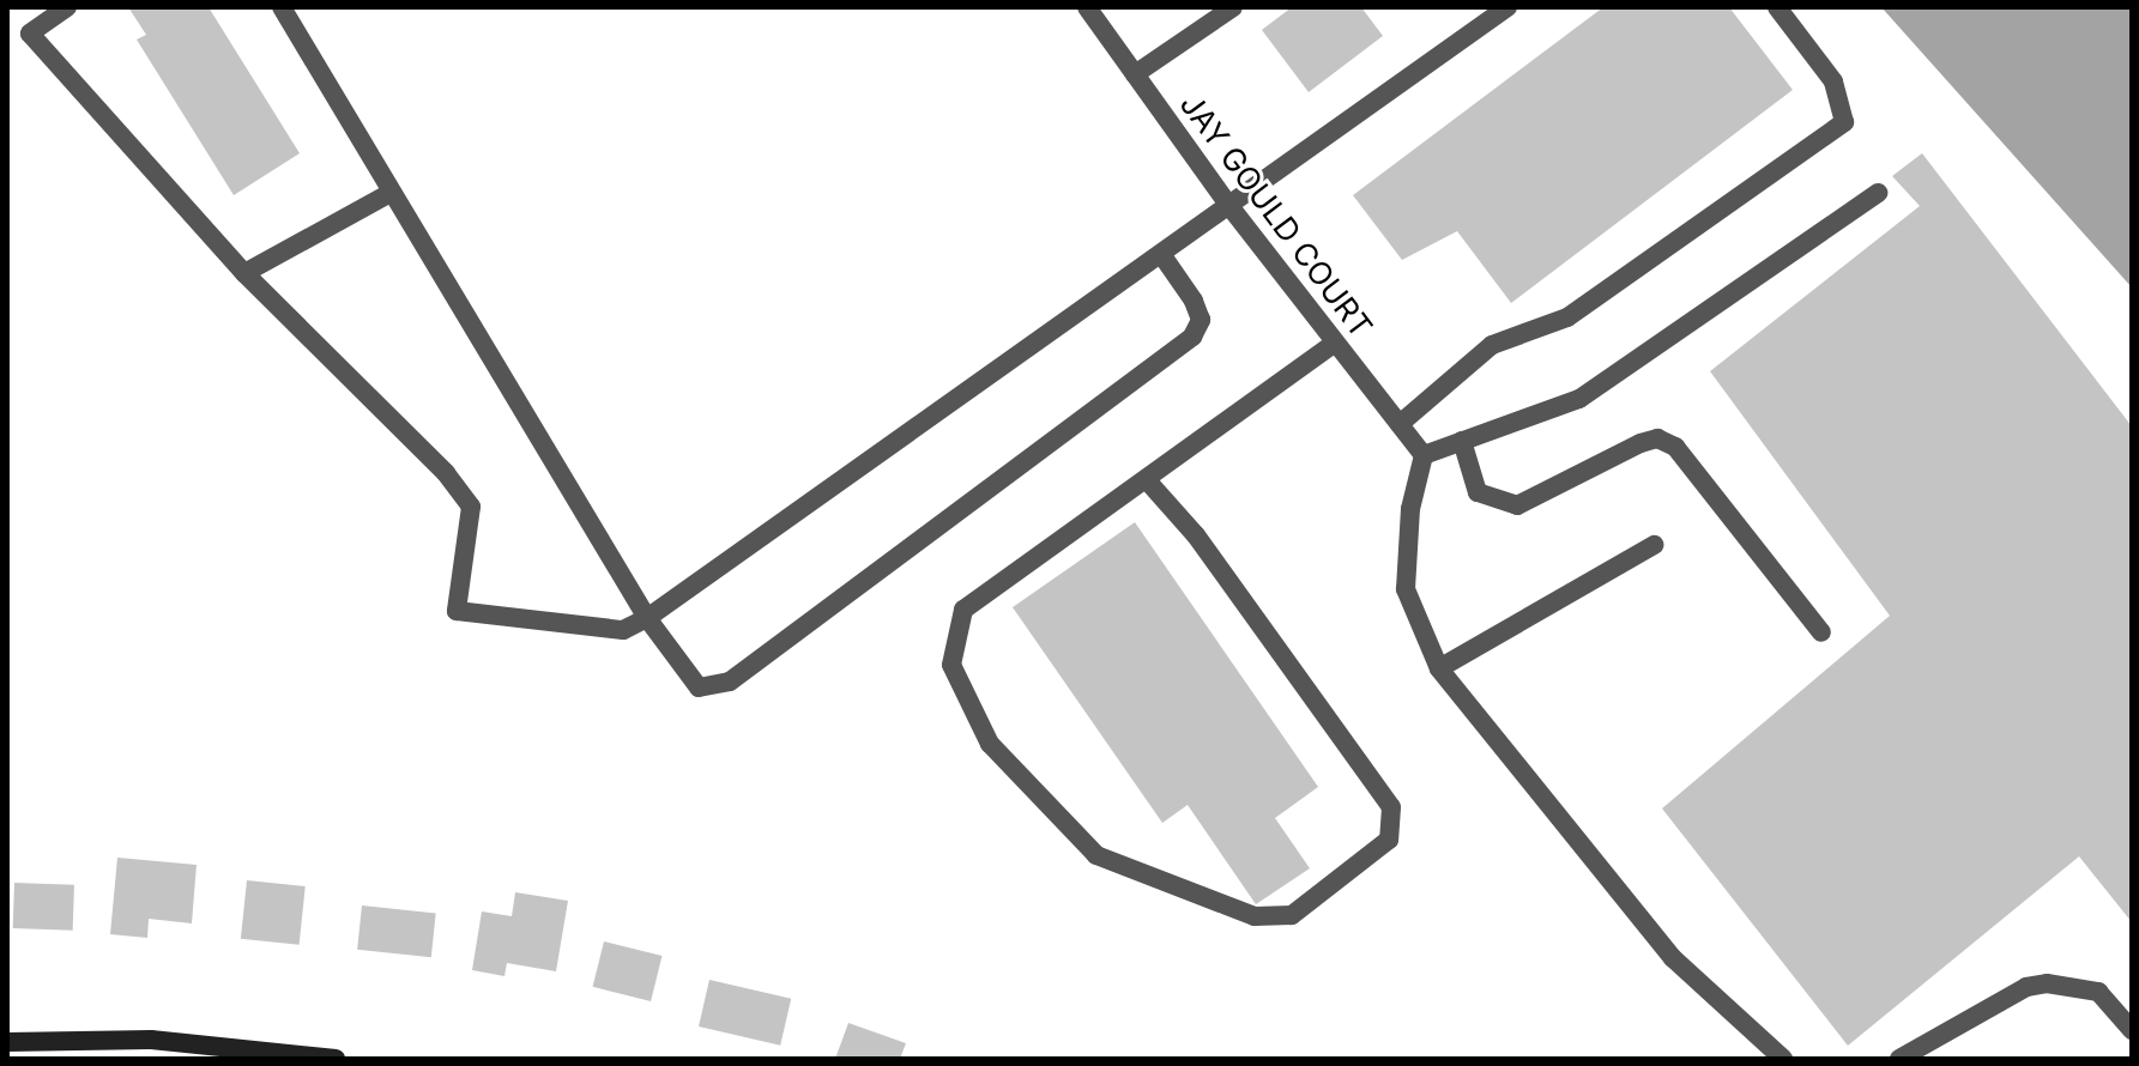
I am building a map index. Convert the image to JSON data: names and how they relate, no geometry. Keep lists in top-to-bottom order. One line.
{"streets":{"street":["JAY GOULD COURT"]}}
